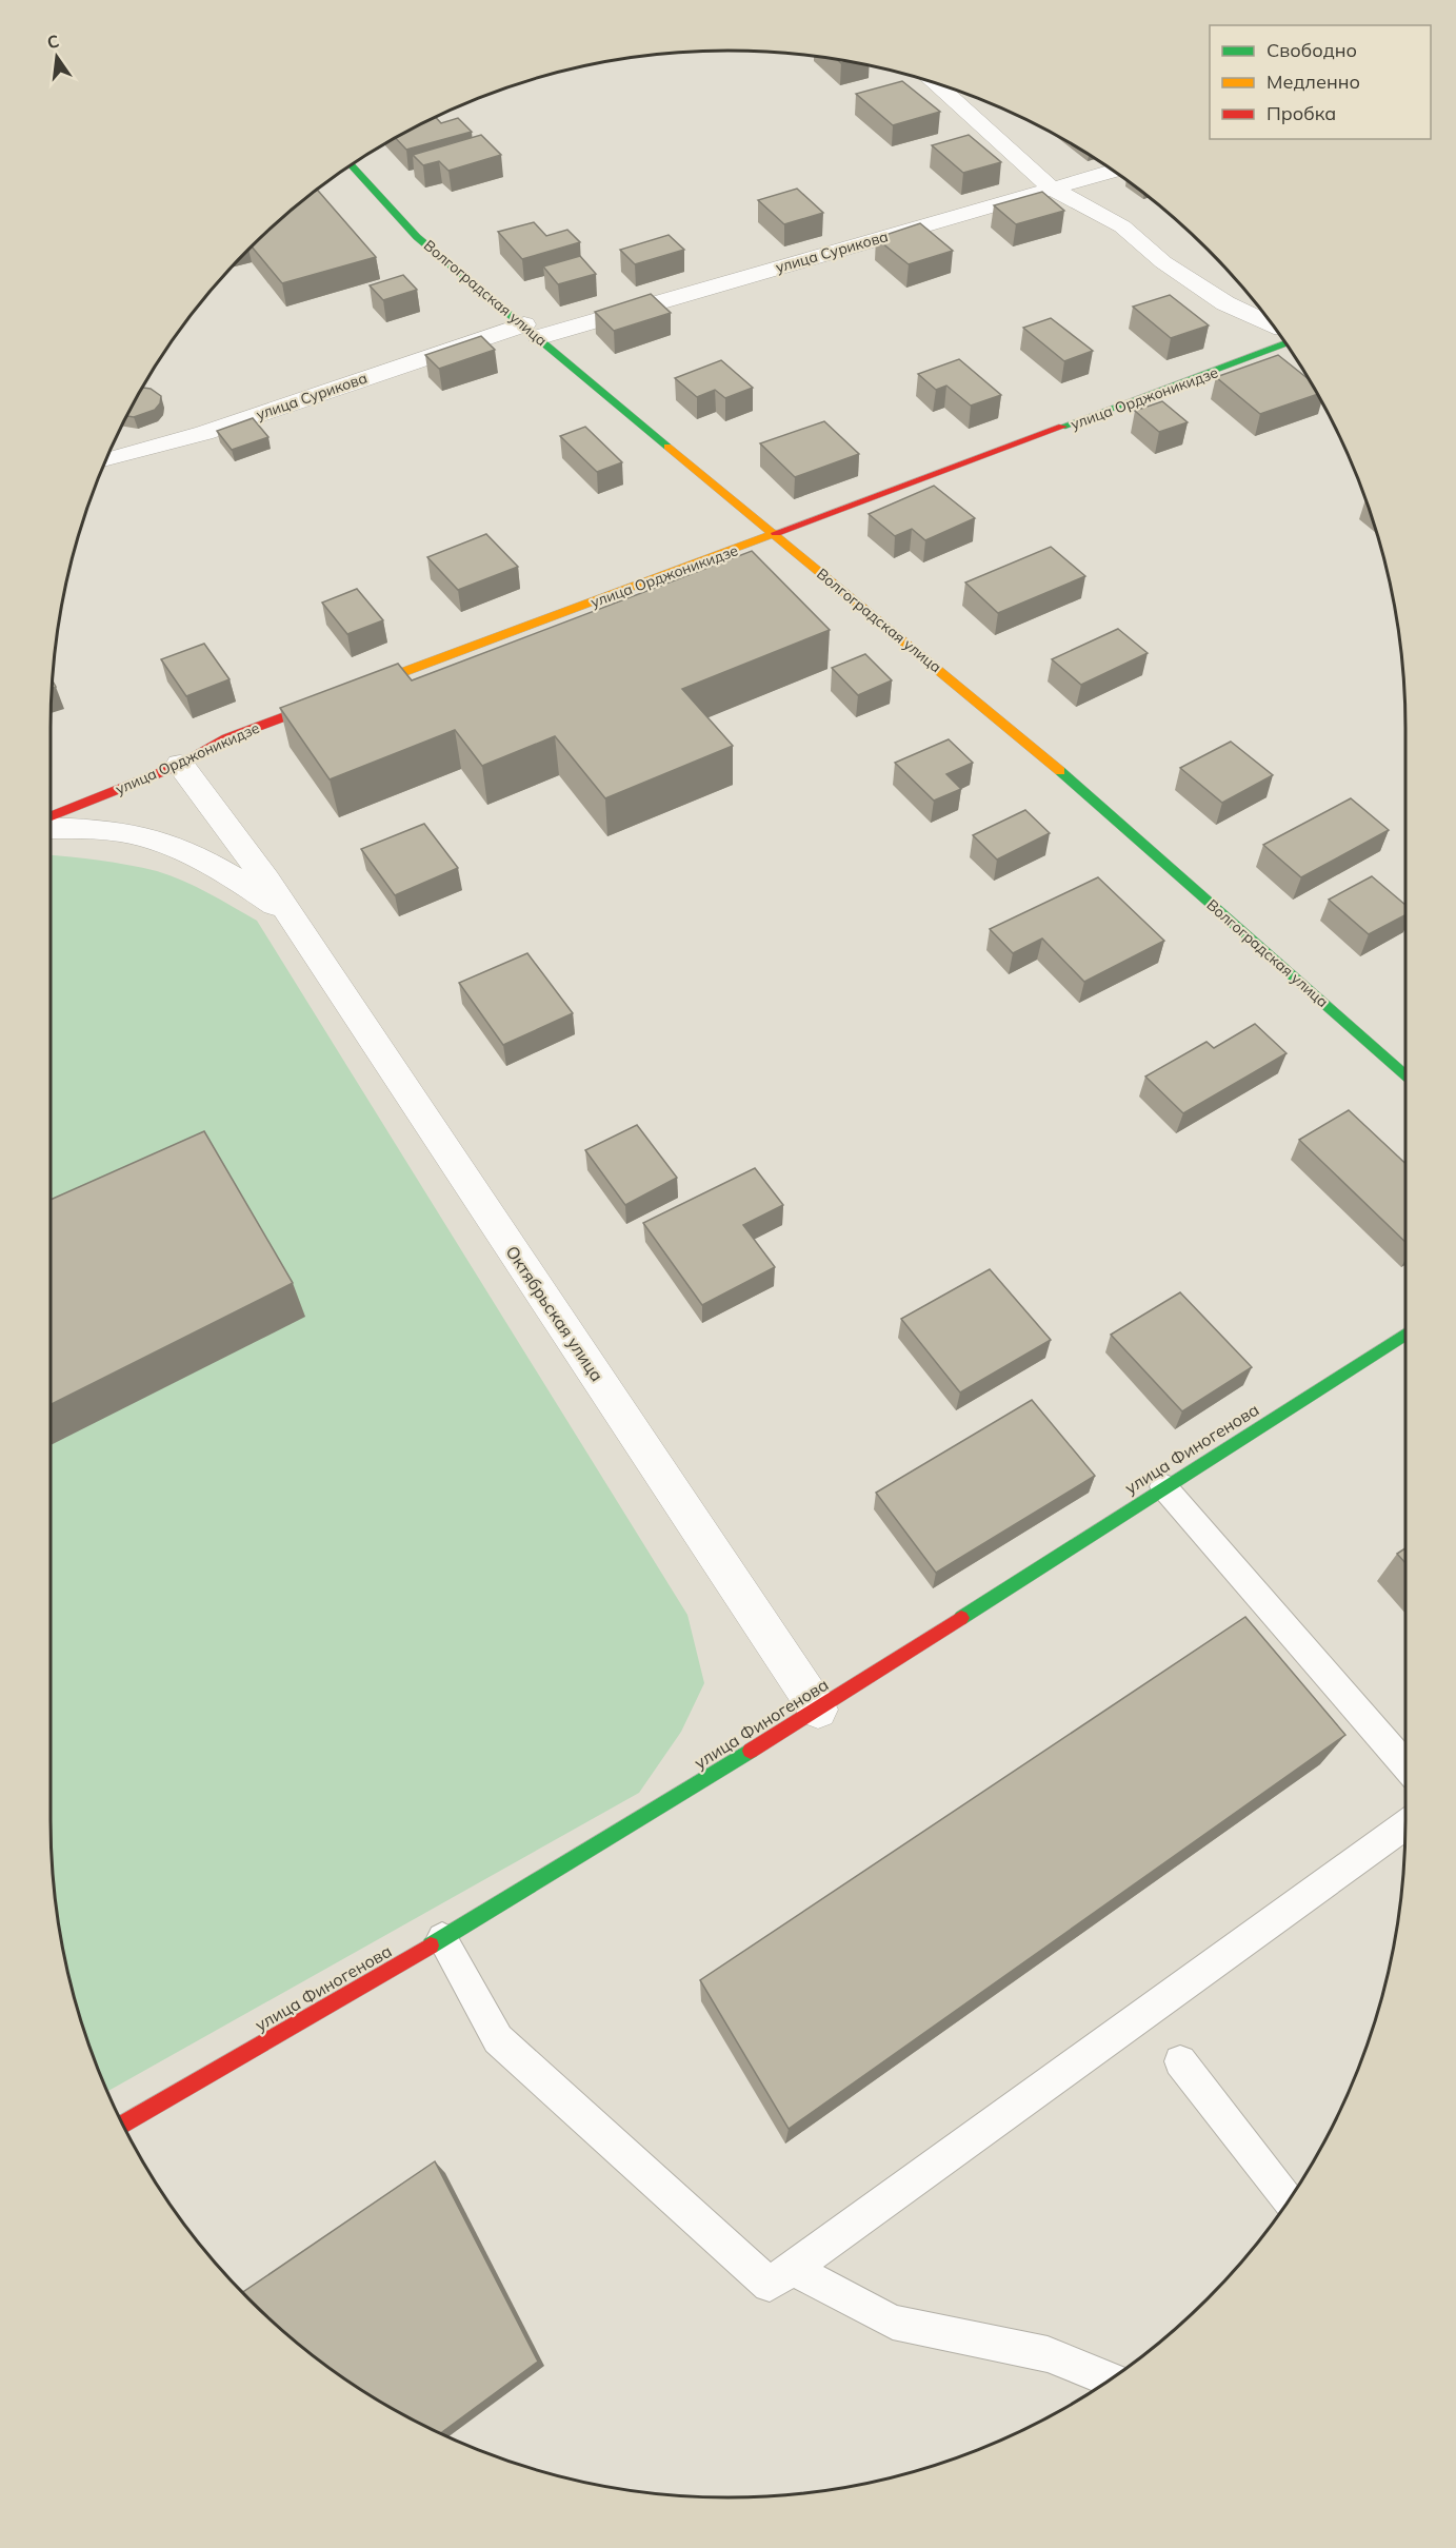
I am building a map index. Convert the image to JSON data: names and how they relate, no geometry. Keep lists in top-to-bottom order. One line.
{"streets":{"street":["улица Сурикова","Волгоградская улица","улица Орджоникидзе","Октябрьская улица","улица Финогенова"]},"crossings":[["улица Сурикова","Волгоградская улица"],["Волгоградская улица","улица Орджоникидзе"],["улица Орджоникидзе","Октябрьская улица"],["Октябрьская улица","улица Финогенова"]],"legend":["Свободно","Медленно","Пробка"],"north":"top"}
